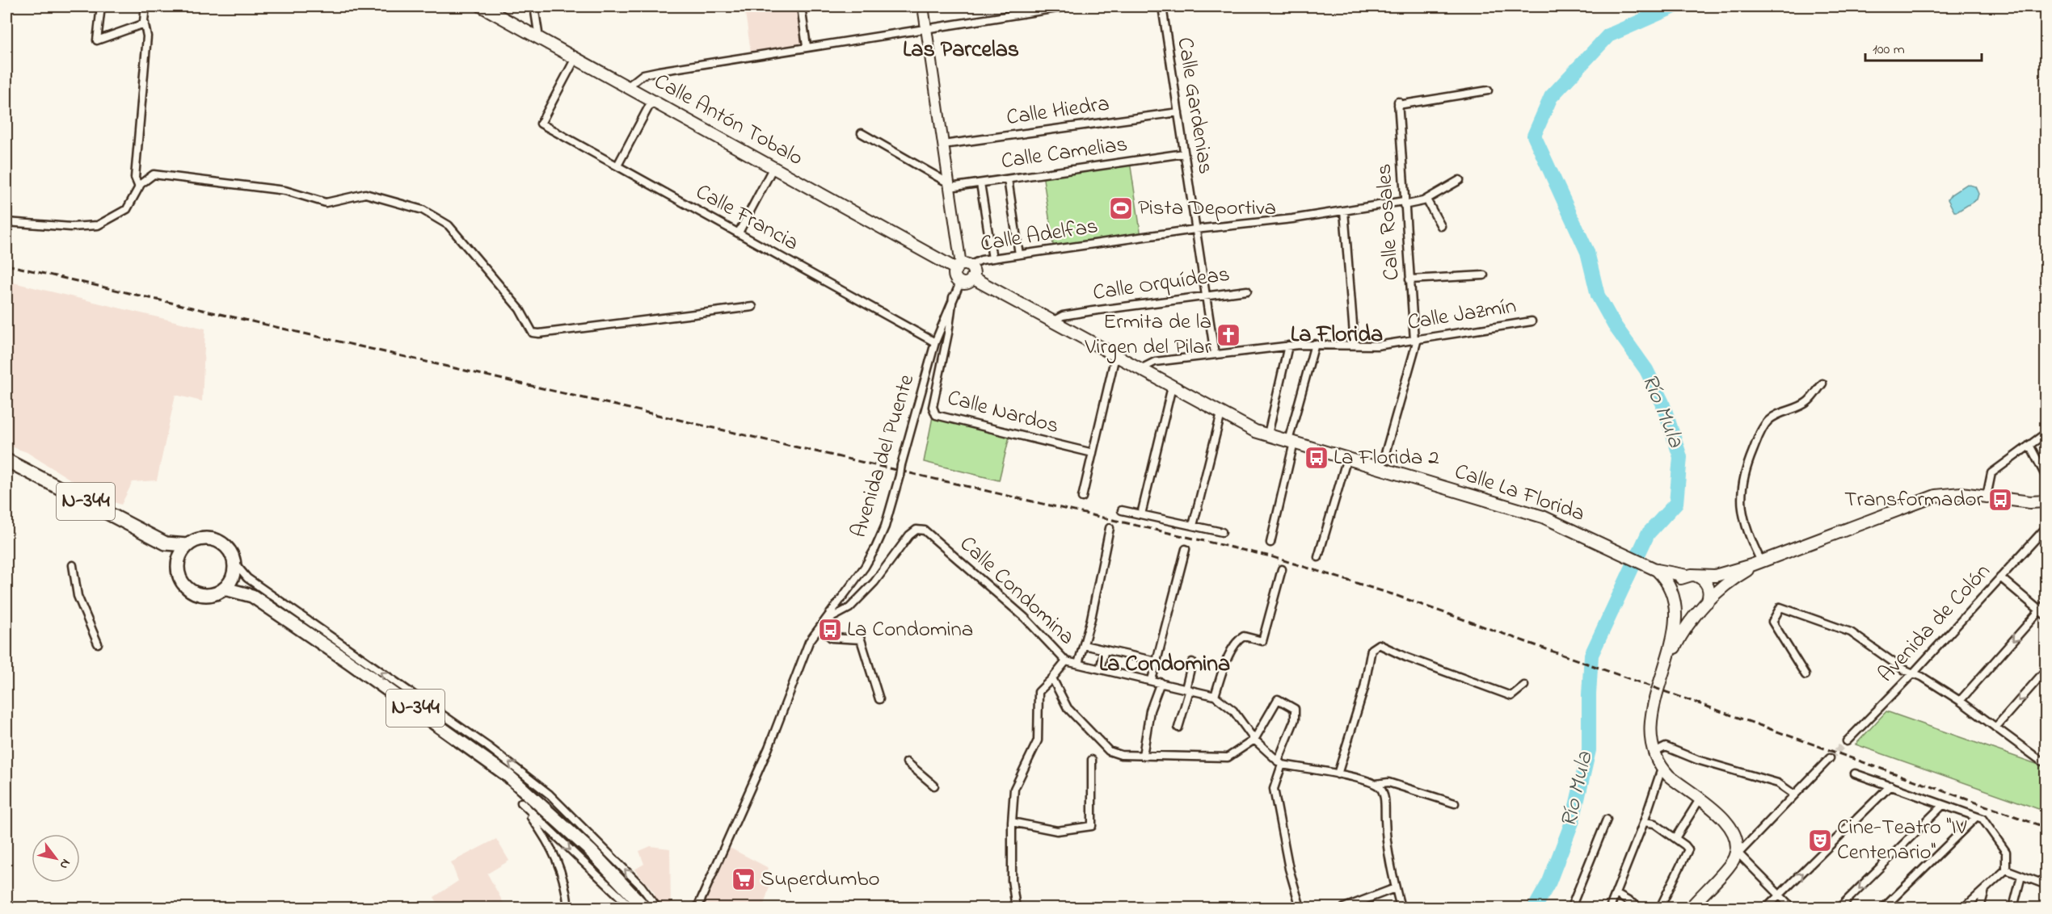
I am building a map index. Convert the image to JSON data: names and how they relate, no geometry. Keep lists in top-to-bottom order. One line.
{"streets":{"highway":["N-344"],"main road":["Calle Antón Tobalo","Calle La Florida"],"street":["Calle Gardenias","Calle Hiedra","Calle Camelias","Calle Francia","Calle Rosales","Calle Adelfas","Calle Orquídeas","Calle Jazmín","Calle Nardos","Avenida del Puente","Calle Condomina","Avenida de Colón"]},"crossings":[["Calle Gardenias","Calle Hiedra"],["Calle Gardenias","Calle Camelias"],["Calle Gardenias","Calle Adelfas"],["Calle Gardenias","Calle Orquídeas"],["Calle Gardenias","Calle Jazmín"],["Calle Antón Tobalo","Calle Francia"],["Calle Antón Tobalo","Calle Adelfas"],["Calle Antón Tobalo","Avenida del Puente"],["Calle Antón Tobalo","Calle La Florida"],["Calle Francia","Avenida del Puente"],["Calle Rosales","Calle Adelfas"],["Calle Rosales","Calle Jazmín"],["Calle Rosales","Calle La Florida"],["Calle Adelfas","Avenida del Puente"],["Calle Adelfas","Calle La Florida"],["Calle Orquídeas","Calle La Florida"],["Calle Jazmín","Calle La Florida"],["Calle Nardos","Avenida del Puente"],["Avenida del Puente","Calle La Florida"],["Avenida del Puente","Calle Condomina"]],"districts":["Las Parcelas","La Florida","La Condomina"],"water":["Río Mula"],"places":{"sports":["Pista Deportiva"],"church":["Ermita de la Virgen del Pilar"],"bus stop":["La Florida 2","Transformador","La Condomina"],"theatre":["Cine-Teatro ''IV Centenario''"],"supermarket":["Superdumbo"]},"scale_bar":"100 m","north":"bottom right"}
